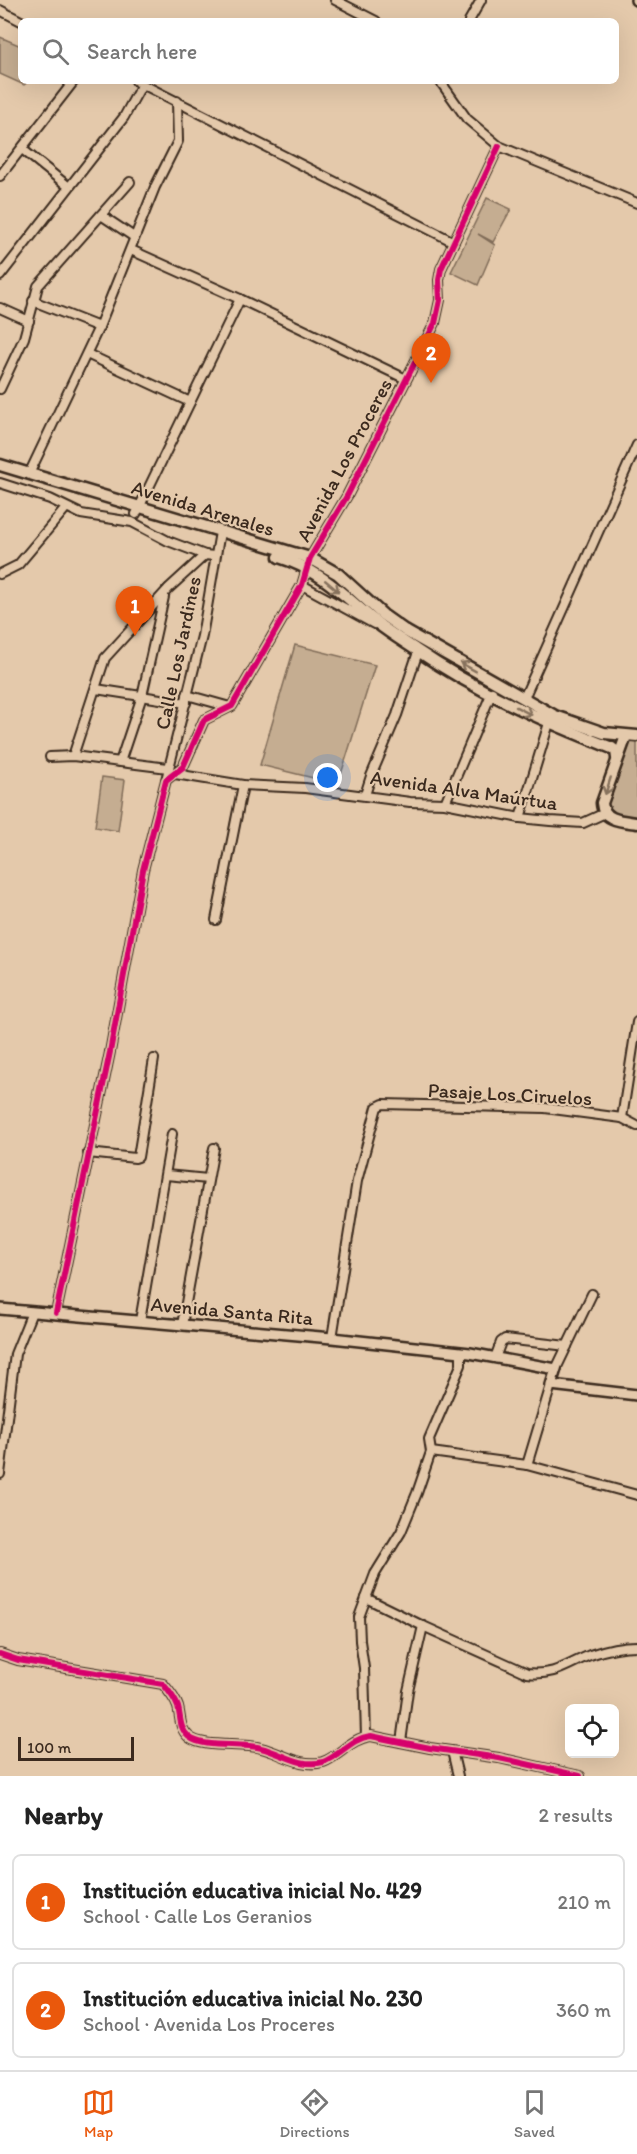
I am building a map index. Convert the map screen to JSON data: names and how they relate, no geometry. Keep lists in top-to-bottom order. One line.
{"streets":{"main road":["Avenida Arenales"],"street":["Avenida Los Proceres","Calle Los Jardines","Avenida Alva Maúrtua","Pasaje Los Ciruelos","Avenida Santa Rita"]},"crossings":[["Avenida Los Proceres","Avenida Arenales"],["Avenida Arenales","Calle Los Jardines"],["Calle Los Jardines","Avenida Alva Maúrtua"],["Calle Los Jardines","Avenida Santa Rita"],["Pasaje Los Ciruelos","Avenida Santa Rita"]],"scale_bar":"100 m","page":{"search":"Search here","pins":["2","1"],"scale":"100 m","heading":["Nearby","2 results"],"list":[{"mark":"1","name":"Institución educativa inicial No. 429","note":"School · Calle Los Geranios","value":"210 m"},{"mark":"2","name":"Institución educativa inicial No. 230","note":"School · Avenida Los Proceres","value":"360 m"}],"nav":["Map","Directions","Saved"]}}
